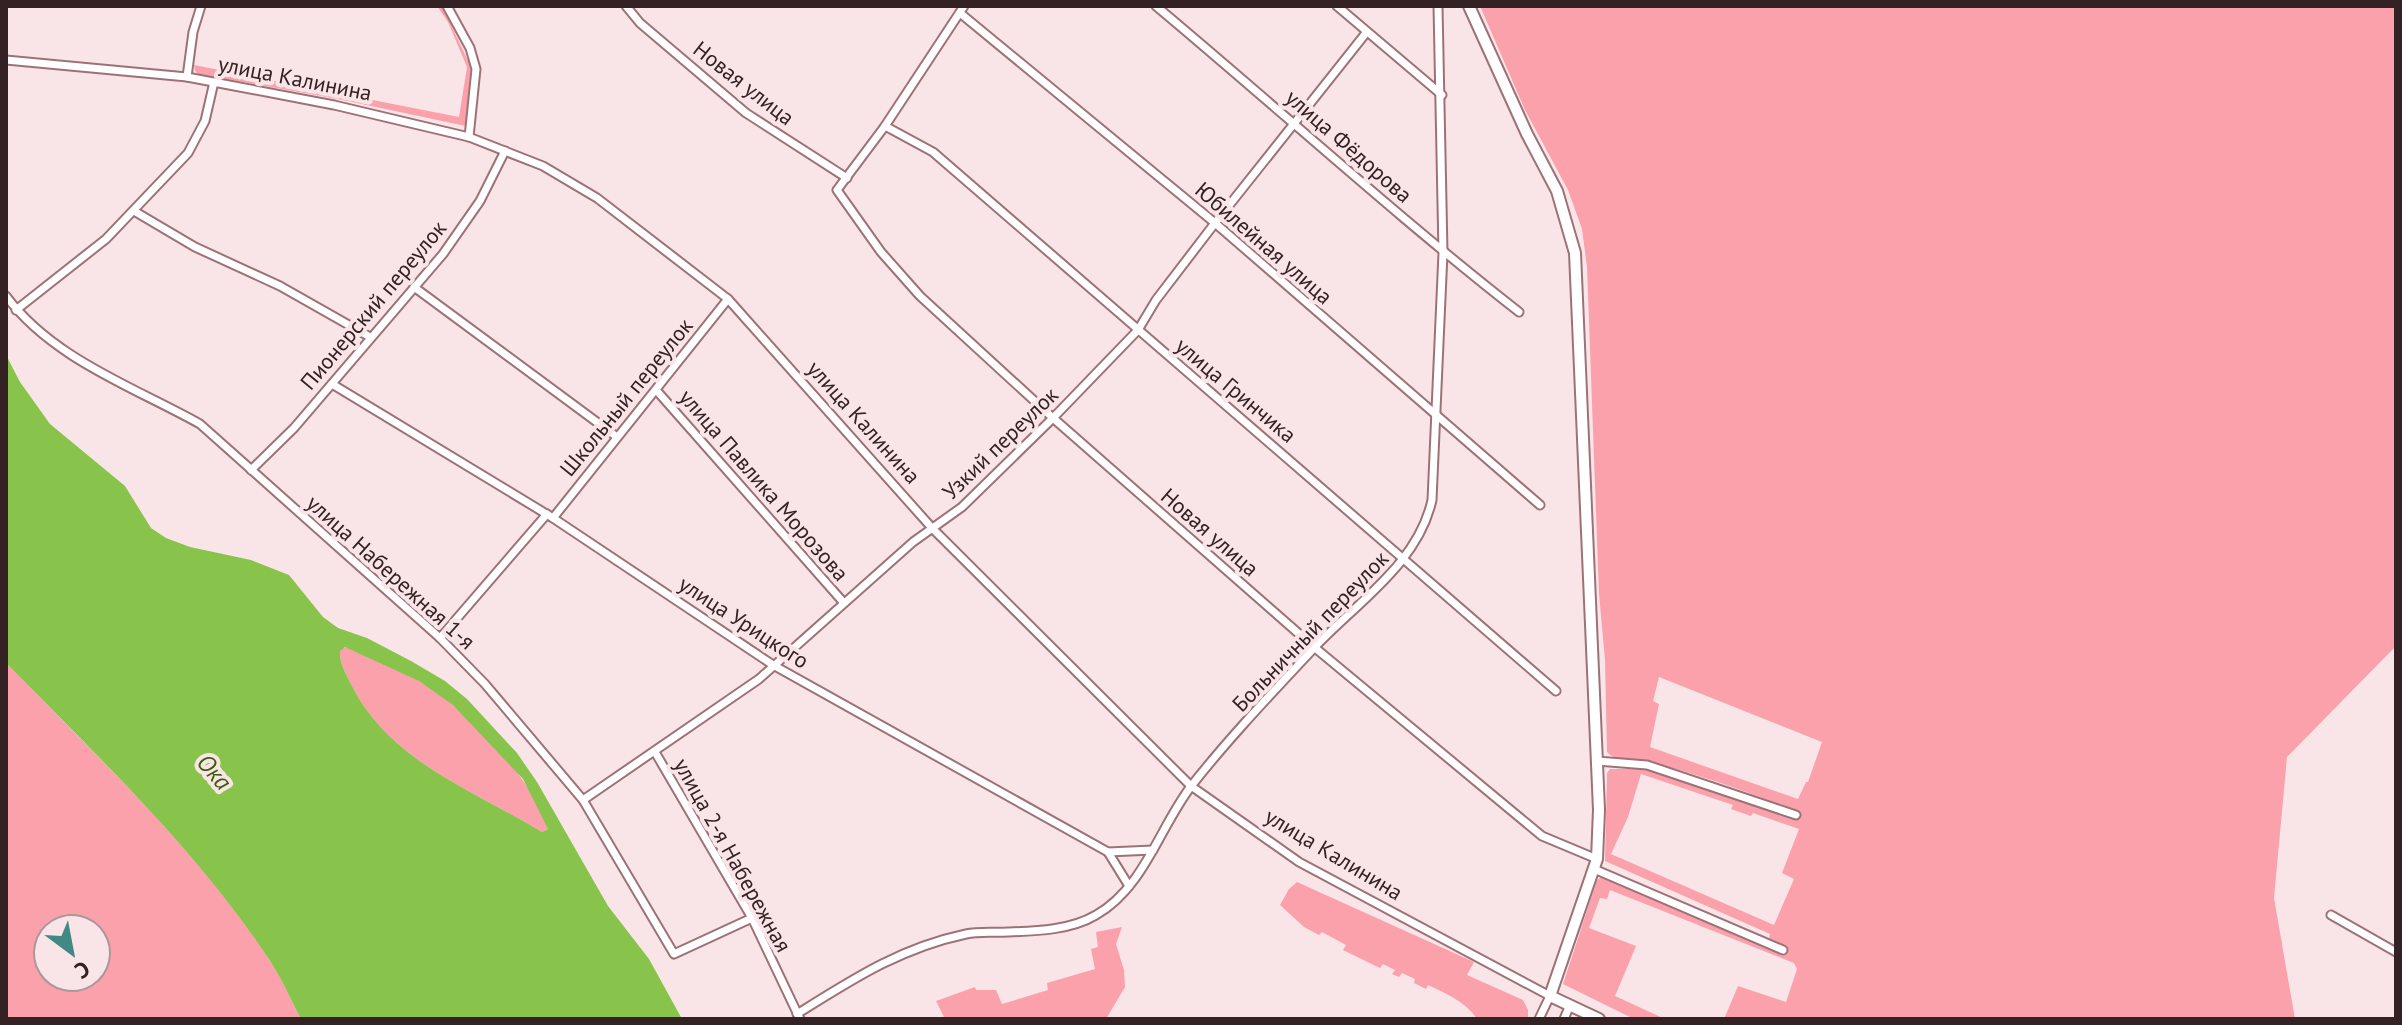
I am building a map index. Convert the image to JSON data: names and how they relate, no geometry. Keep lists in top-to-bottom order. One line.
{"streets":{"street":["улица Калинина","Новая улица","улица Фёдорова","Юбилейная улица","Пионерский переулок","улица Гринчика","Школьный переулок","Узкий переулок","улица Павлика Морозова","улица Набережная 1-я","улица Урицкого","Больничный переулок","улица 2-я Набережная"]},"crossings":[["улица Калинина","Пионерский переулок"],["улица Калинина","Школьный переулок"],["улица Калинина","Узкий переулок"],["улица Калинина","Больничный переулок"],["Новая улица","Узкий переулок"],["Новая улица","Больничный переулок"],["улица Фёдорова","Узкий переулок"],["улица Фёдорова","Больничный переулок"],["Юбилейная улица","Узкий переулок"],["Юбилейная улица","Больничный переулок"],["Пионерский переулок","улица Набережная 1-я"],["Пионерский переулок","улица Урицкого"],["улица Гринчика","Узкий переулок"],["улица Гринчика","Больничный переулок"],["Школьный переулок","улица Павлика Морозова"],["Школьный переулок","улица Набережная 1-я"],["Школьный переулок","улица Урицкого"],["Узкий переулок","улица Павлика Морозова"],["Узкий переулок","улица Набережная 1-я"],["Узкий переулок","улица Урицкого"],["Узкий переулок","улица 2-я Набережная"],["улица Набережная 1-я","улица 2-я Набережная"],["Больничный переулок","улица 2-я Набережная"]],"water":["Ока"],"north":"bottom right"}
